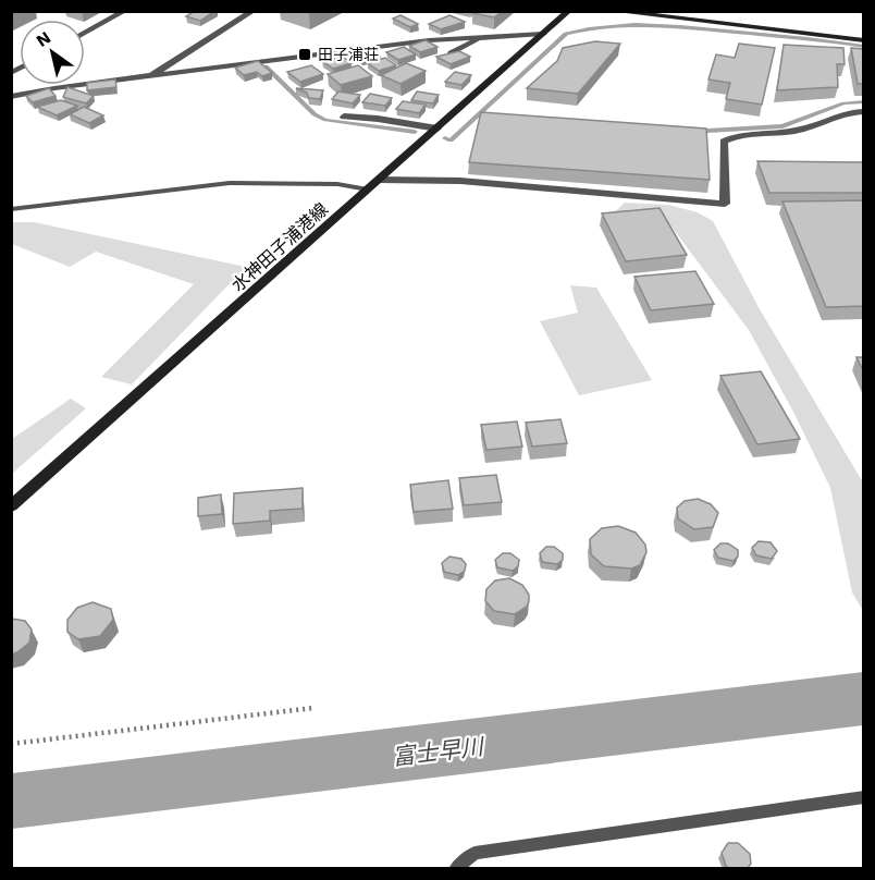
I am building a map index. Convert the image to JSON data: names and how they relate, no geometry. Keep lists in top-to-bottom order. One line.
{"streets":{"main road":["水神田子浦港線"]},"water":["富士早川"],"places":{"transit":["田子浦荘"]},"north":"top left"}
